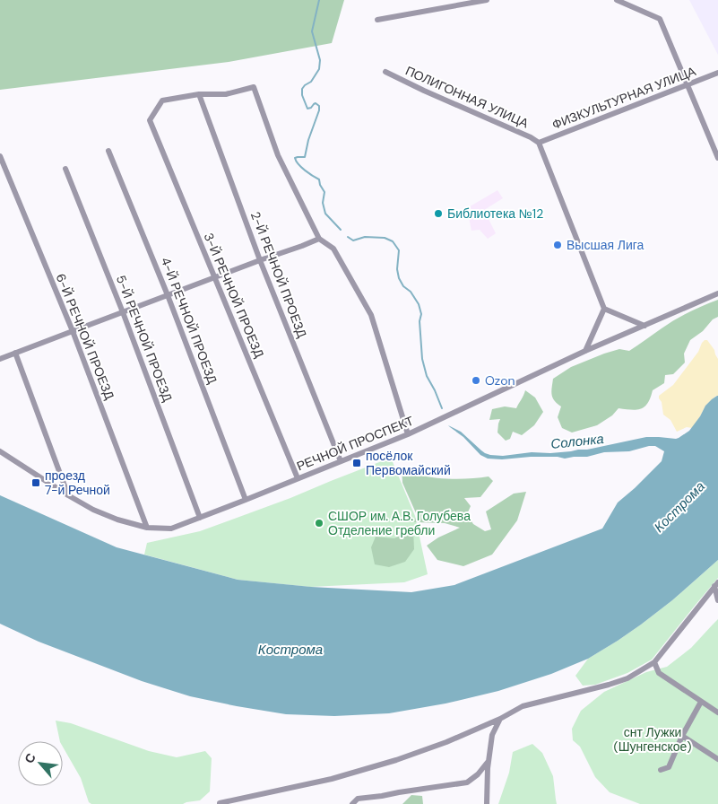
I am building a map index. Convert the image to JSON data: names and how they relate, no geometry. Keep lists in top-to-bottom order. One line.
{"streets":{"street":["ПОЛИГОННАЯ УЛИЦА","ФИЗКУЛЬТУРНАЯ УЛИЦА","2-Й РЕЧНОЙ ПРОЕЗД","3-Й РЕЧНОЙ ПРОЕЗД","4-Й РЕЧНОЙ ПРОЕЗД","6-Й РЕЧНОЙ ПРОЕЗД","5-Й РЕЧНОЙ ПРОЕЗД","РЕЧНОЙ ПРОСПЕКТ"]},"crossings":[["ПОЛИГОННАЯ УЛИЦА","ФИЗКУЛЬТУРНАЯ УЛИЦА"],["2-Й РЕЧНОЙ ПРОЕЗД","3-Й РЕЧНОЙ ПРОЕЗД"],["2-Й РЕЧНОЙ ПРОЕЗД","РЕЧНОЙ ПРОСПЕКТ"],["3-Й РЕЧНОЙ ПРОЕЗД","РЕЧНОЙ ПРОСПЕКТ"],["4-Й РЕЧНОЙ ПРОЕЗД","РЕЧНОЙ ПРОСПЕКТ"],["6-Й РЕЧНОЙ ПРОЕЗД","РЕЧНОЙ ПРОСПЕКТ"],["5-Й РЕЧНОЙ ПРОЕЗД","РЕЧНОЙ ПРОСПЕКТ"]],"water":["Солонка","Кострома"],"parks":["снт Лужки (Шунгенское)"],"places":{"other":["Библиотека №12","Высшая Лига","Ozon","СШОР им. А.В. Голубева Отделение гребли"],"transit":["посёлок Первомайский","проезд 7-й Речной"]},"north":"top left"}
